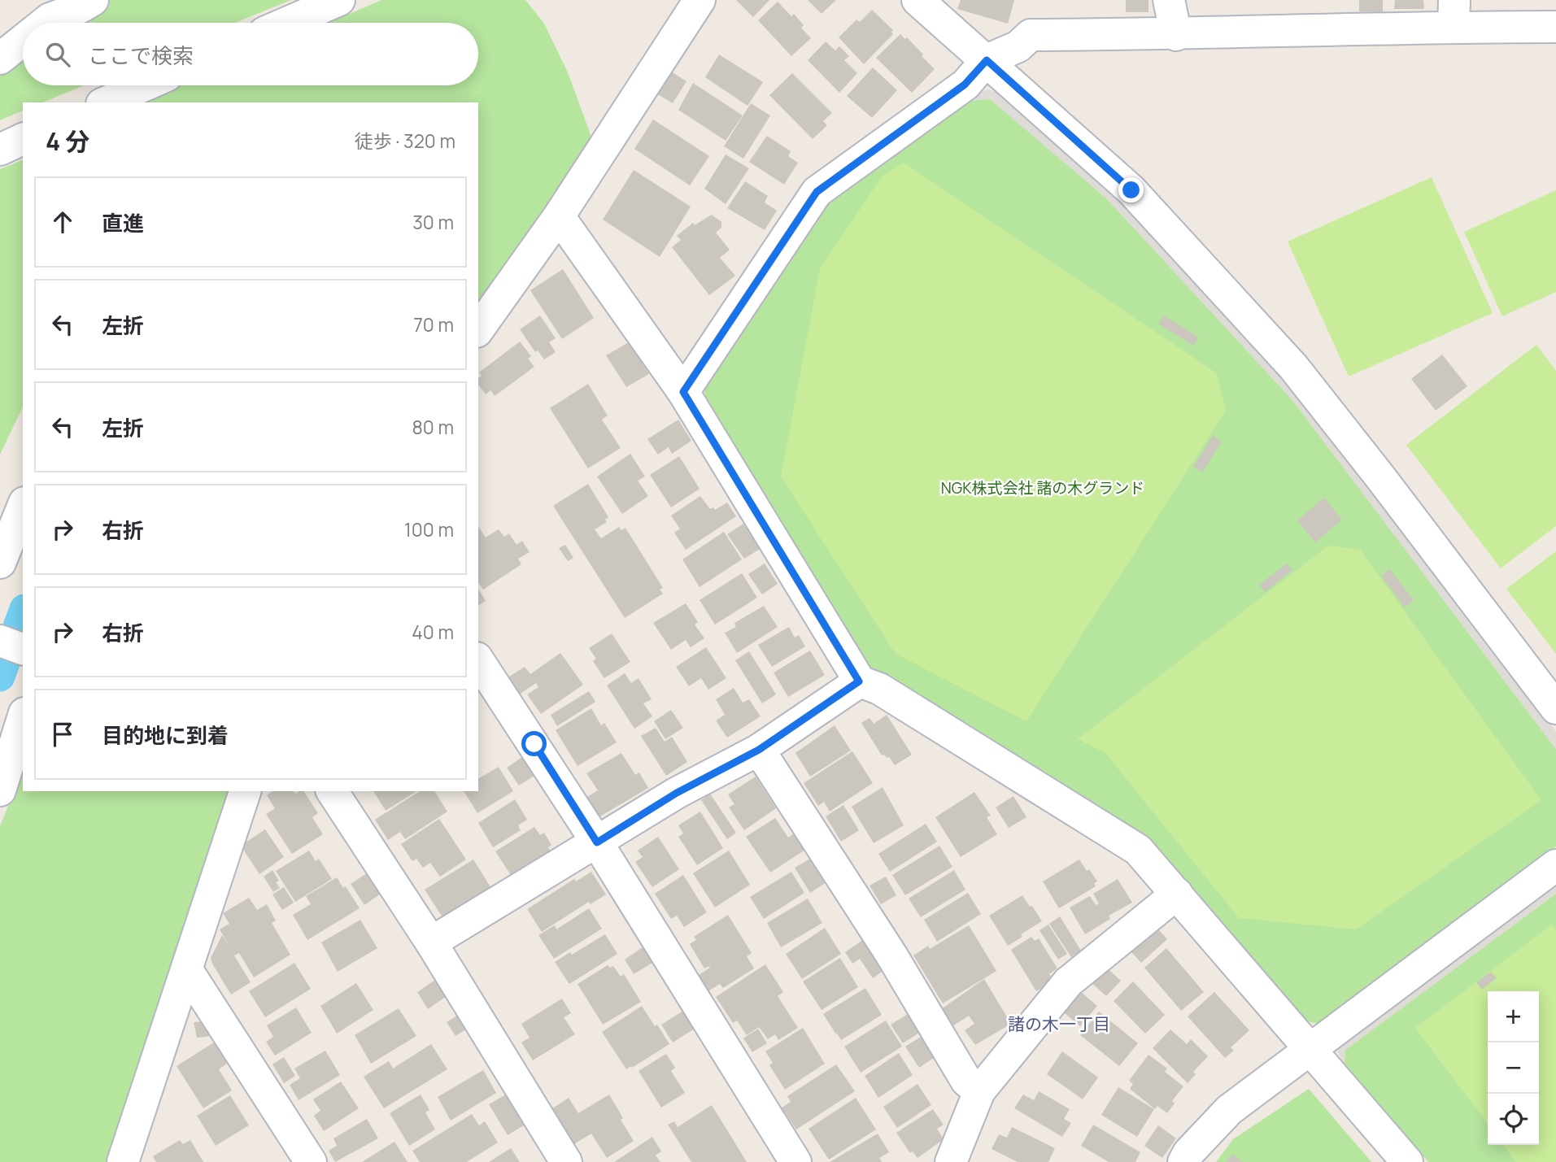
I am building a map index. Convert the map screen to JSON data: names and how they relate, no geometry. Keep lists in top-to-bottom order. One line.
{"districts":["諸の木一丁目"],"parks":["NGK株式会社 諸の木グランド"],"page":{"search":"ここで検索","heading":["4 分","徒歩 · 320 m"],"list":[["直進","30 m"],["左折","70 m"],["左折","80 m"],["右折","100 m"],["右折","40 m"],"目的地に到着"],"map_buttons":["+","−"]}}
